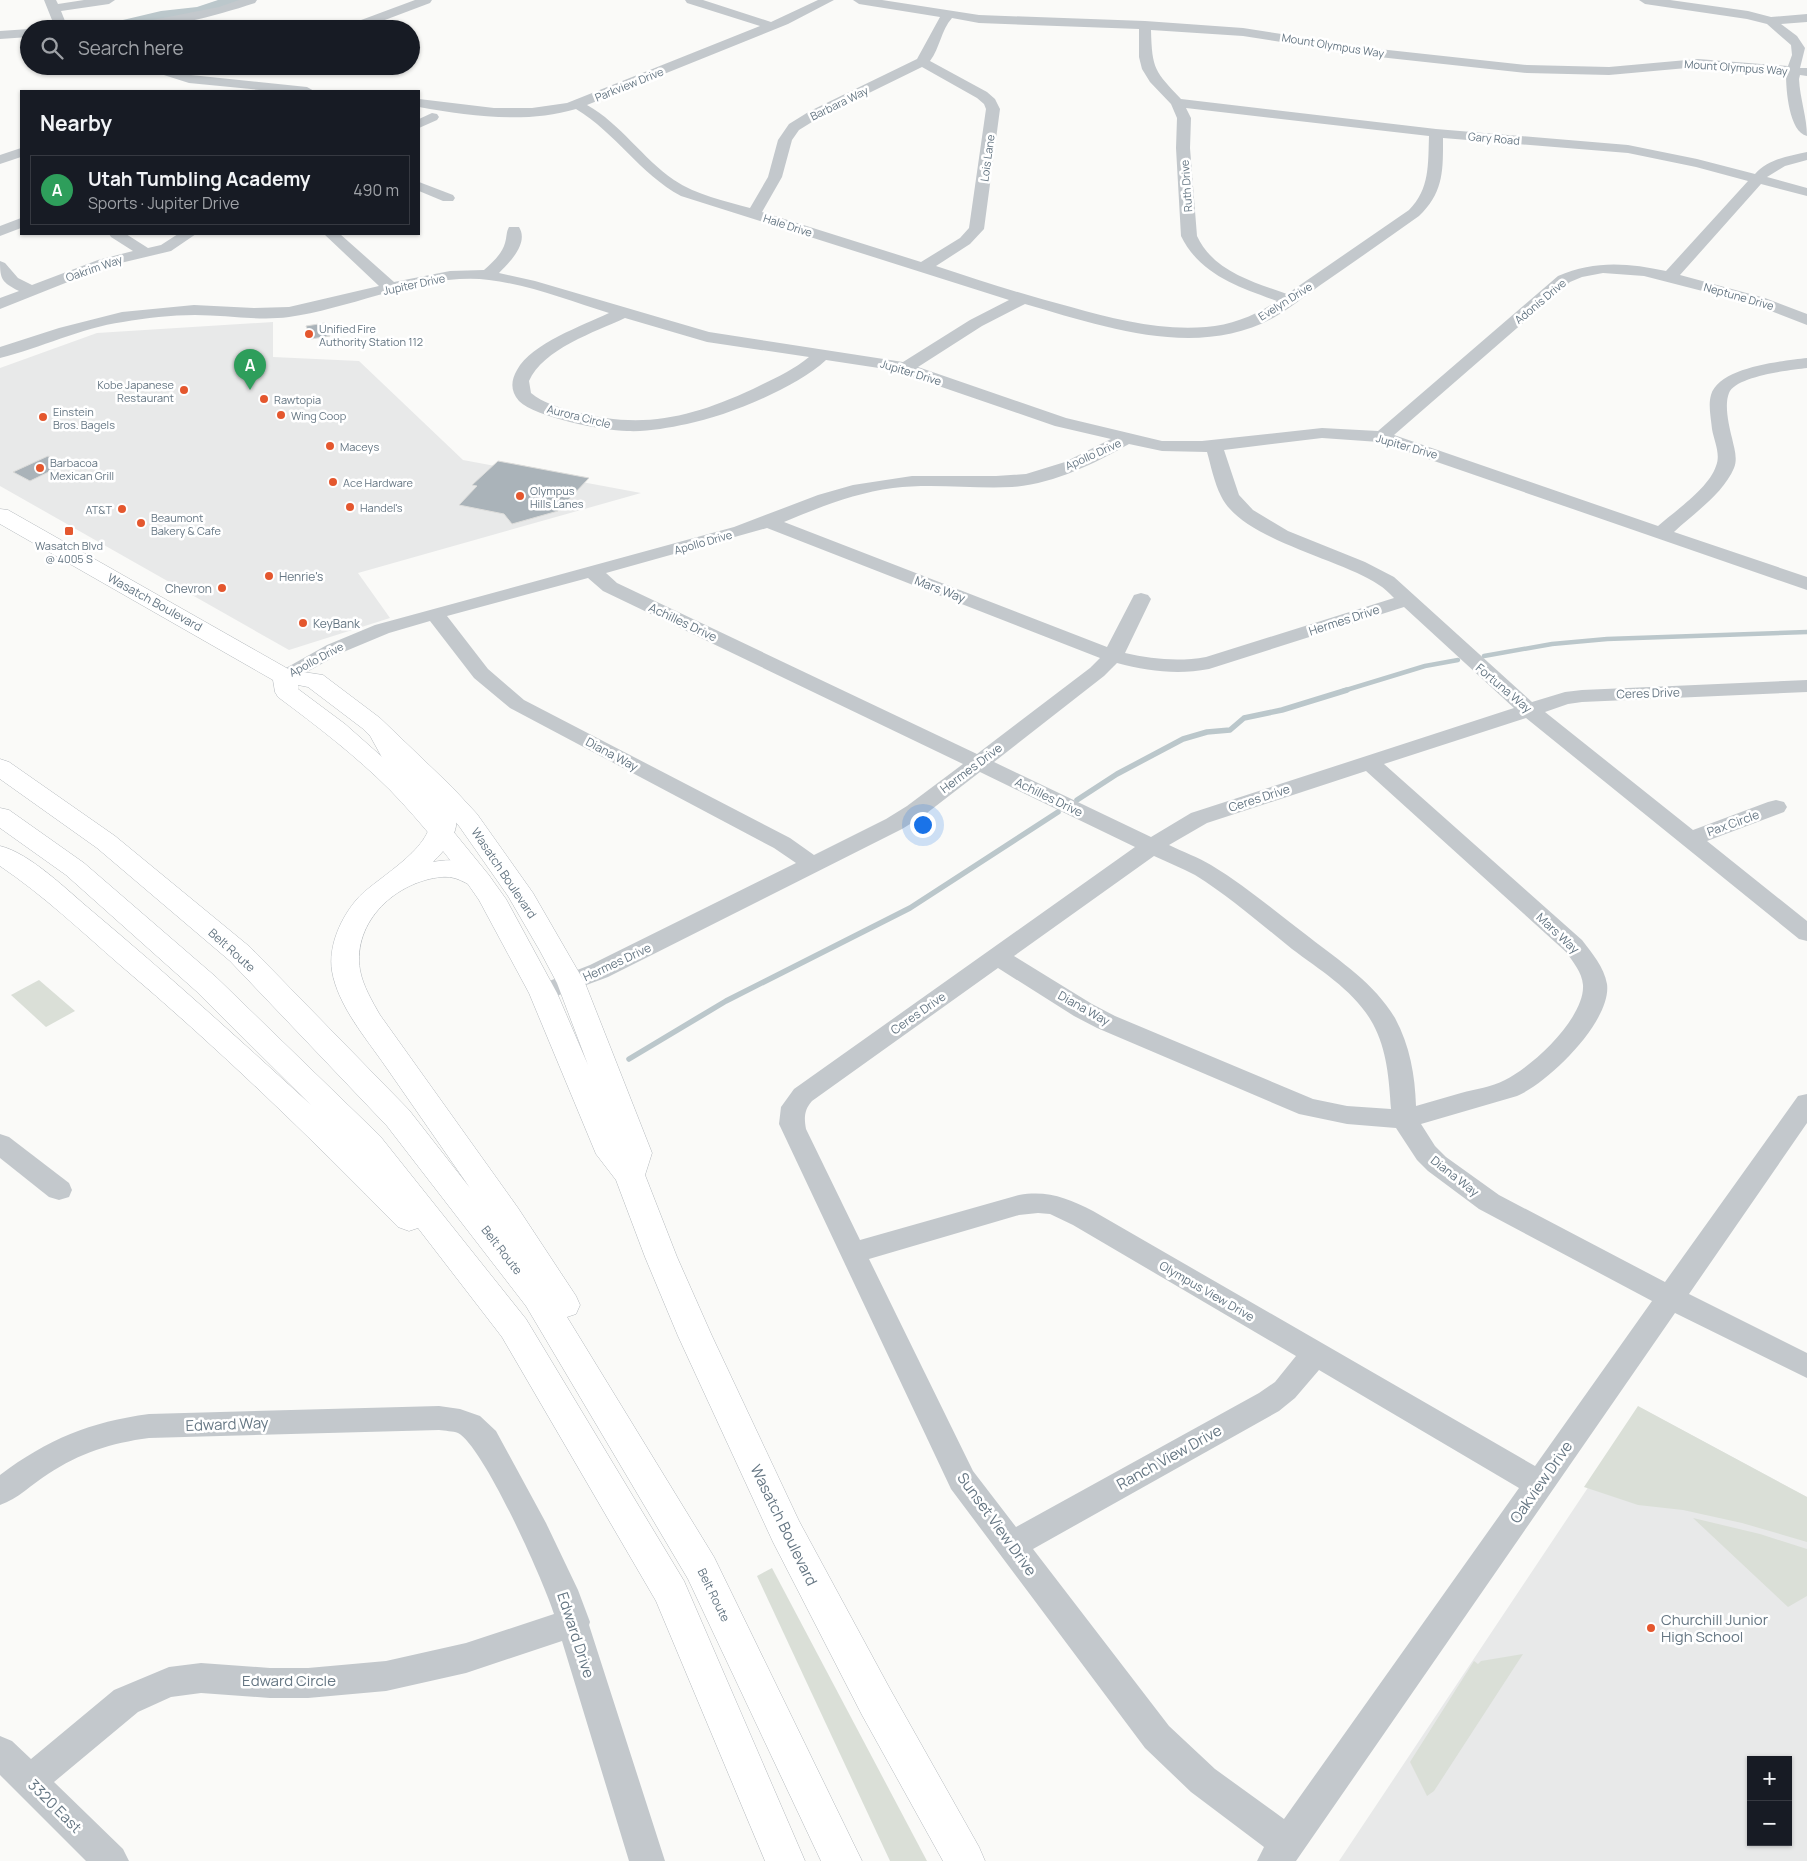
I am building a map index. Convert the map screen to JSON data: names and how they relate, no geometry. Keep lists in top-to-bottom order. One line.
{"streets":{"main road":["Wasatch Boulevard","Belt Route"],"street":["Mount Olympus Way","Parkview Drive","Barbara Way","Gary Road","Lois Lane","Ruth Drive","Hale Drive","Oakrim Way","Jupiter Drive","Neptune Drive","Evelyn Drive","Adonis Drive","Aurora Circle","Apollo Drive","Mars Way","Hermes Drive","Achilles Drive","Fortuna Way","Ceres Drive","Diana Way","Pax Circle","Olympus View Drive","Edward Way","Ranch View Drive","Oakview Drive","Sunset View Drive","Edward Drive","Edward Circle","3320 East"]},"crossings":[["Mount Olympus Way","Ruth Drive"],["Parkview Drive","Hale Drive"],["Barbara Way","Lois Lane"],["Barbara Way","Hale Drive"],["Gary Road","Ruth Drive"],["Gary Road","Evelyn Drive"],["Lois Lane","Hale Drive"],["Ruth Drive","Evelyn Drive"],["Hale Drive","Evelyn Drive"],["Jupiter Drive","Adonis Drive"],["Jupiter Drive","Aurora Circle"],["Jupiter Drive","Apollo Drive"],["Jupiter Drive","Fortuna Way"],["Neptune Drive","Adonis Drive"],["Apollo Drive","Mars Way"],["Apollo Drive","Wasatch Boulevard"],["Apollo Drive","Achilles Drive"],["Apollo Drive","Diana Way"],["Mars Way","Hermes Drive"],["Mars Way","Achilles Drive"],["Mars Way","Ceres Drive"],["Mars Way","Diana Way"],["Wasatch Boulevard","Hermes Drive"],["Hermes Drive","Achilles Drive"],["Hermes Drive","Fortuna Way"],["Hermes Drive","Diana Way"],["Achilles Drive","Ceres Drive"],["Achilles Drive","Diana Way"],["Fortuna Way","Ceres Drive"],["Fortuna Way","Pax Circle"],["Ceres Drive","Diana Way"],["Ceres Drive","Sunset View Drive"],["Diana Way","Oakview Drive"],["Olympus View Drive","Ranch View Drive"],["Olympus View Drive","Oakview Drive"],["Olympus View Drive","Sunset View Drive"],["Edward Way","Edward Drive"],["Ranch View Drive","Sunset View Drive"],["Oakview Drive","Sunset View Drive"],["Edward Drive","Edward Circle"],["Edward Circle","3320 East"]],"places":{"other":["Unified Fire Authority Station 112","Kobe Japanese Restaurant","Rawtopia","Wing Coop","Einstein Bros. Bagels","Maceys","Barbacoa Mexican Grill","Ace Hardware","Olympus Hills Lanes","Handel's","AT&T","Beaumont Bakery & Cafe","Henrie's","Chevron","KeyBank","Churchill Junior High School"],"transit":["Wasatch Blvd @ 4005 S"]},"page":{"search":"Search here","heading":"Nearby","list":[{"mark":"A","name":"Utah Tumbling Academy","note":"Sports · Jupiter Drive","value":"490 m"}],"pins":"A","map_buttons":["+","−"]}}
